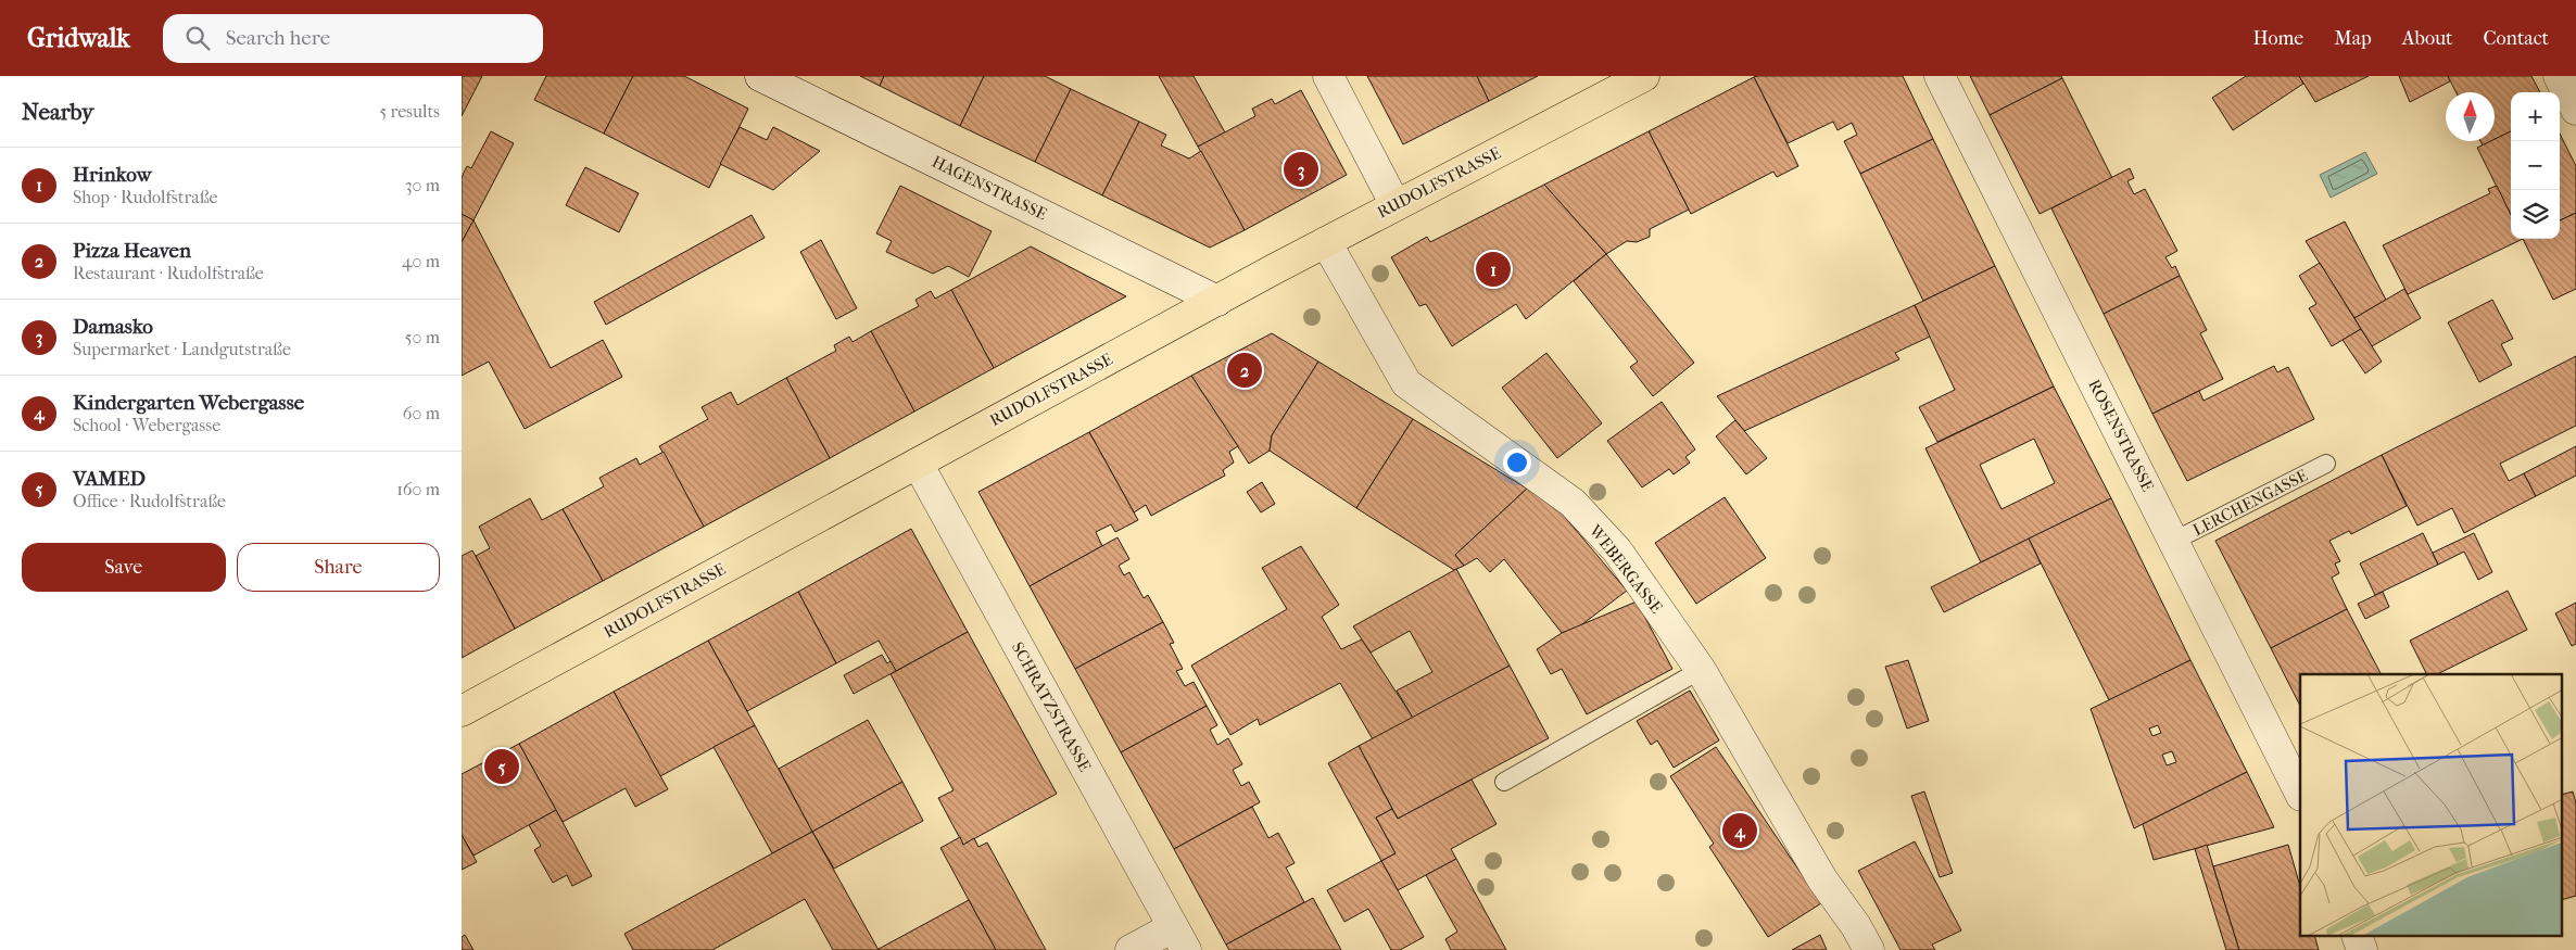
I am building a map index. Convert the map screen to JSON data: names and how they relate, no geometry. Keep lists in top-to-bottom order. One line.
{"streets":{"main road":["RUDOLFSTRASSE"],"street":["HAGENSTRASSE","ROSENSTRASSE","WEBERGASSE","SCHRATZSTRASSE"],"lane":["LERCHENGASSE"]},"crossings":[["RUDOLFSTRASSE","HAGENSTRASSE"],["RUDOLFSTRASSE","WEBERGASSE"],["RUDOLFSTRASSE","SCHRATZSTRASSE"],["ROSENSTRASSE","LERCHENGASSE"]],"north":"top","page":{"header":"Gridwalk","search":"Search here","nav":["Home","Map","About","Contact"],"heading":["Nearby","5 results"],"map_buttons":["+","−"],"list":[{"mark":"1","name":"Hrinkow","note":"Shop · Rudolfstraße","value":"30 m"},{"mark":"2","name":"Pizza Heaven","note":"Restaurant · Rudolfstraße","value":"40 m"},{"mark":"3","name":"Damasko","note":"Supermarket · Landgutstraße","value":"50 m"},{"mark":"4","name":"Kindergarten Webergasse","note":"School · Webergasse","value":"60 m"},{"mark":"5","name":"VAMED","note":"Office · Rudolfstraße","value":"160 m"}],"pins":["3","1","2","5","4"],"buttons":["Save","Share"]}}
